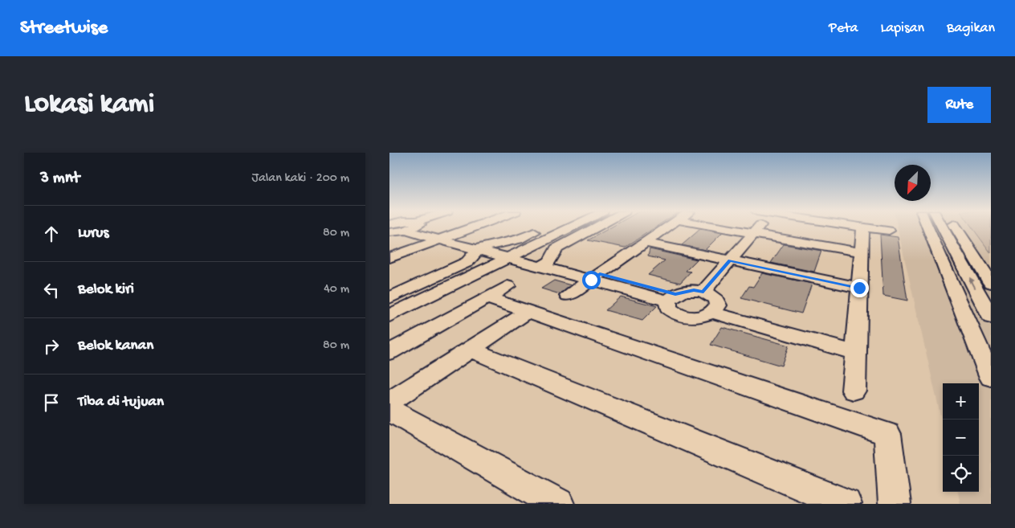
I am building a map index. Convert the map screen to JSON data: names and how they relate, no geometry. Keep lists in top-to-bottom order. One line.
{"north":"bottom left","page":{"header":"Streetwise","nav":["Peta","Lapisan","Bagikan"],"buttons":"Rute","title":"Lokasi kami","heading":["3 mnt","Jalan kaki · 200 m"],"list":[["Lurus","80 m"],["Belok kiri","40 m"],["Belok kanan","80 m"],"Tiba di tujuan"],"map_buttons":["+","−"]}}
